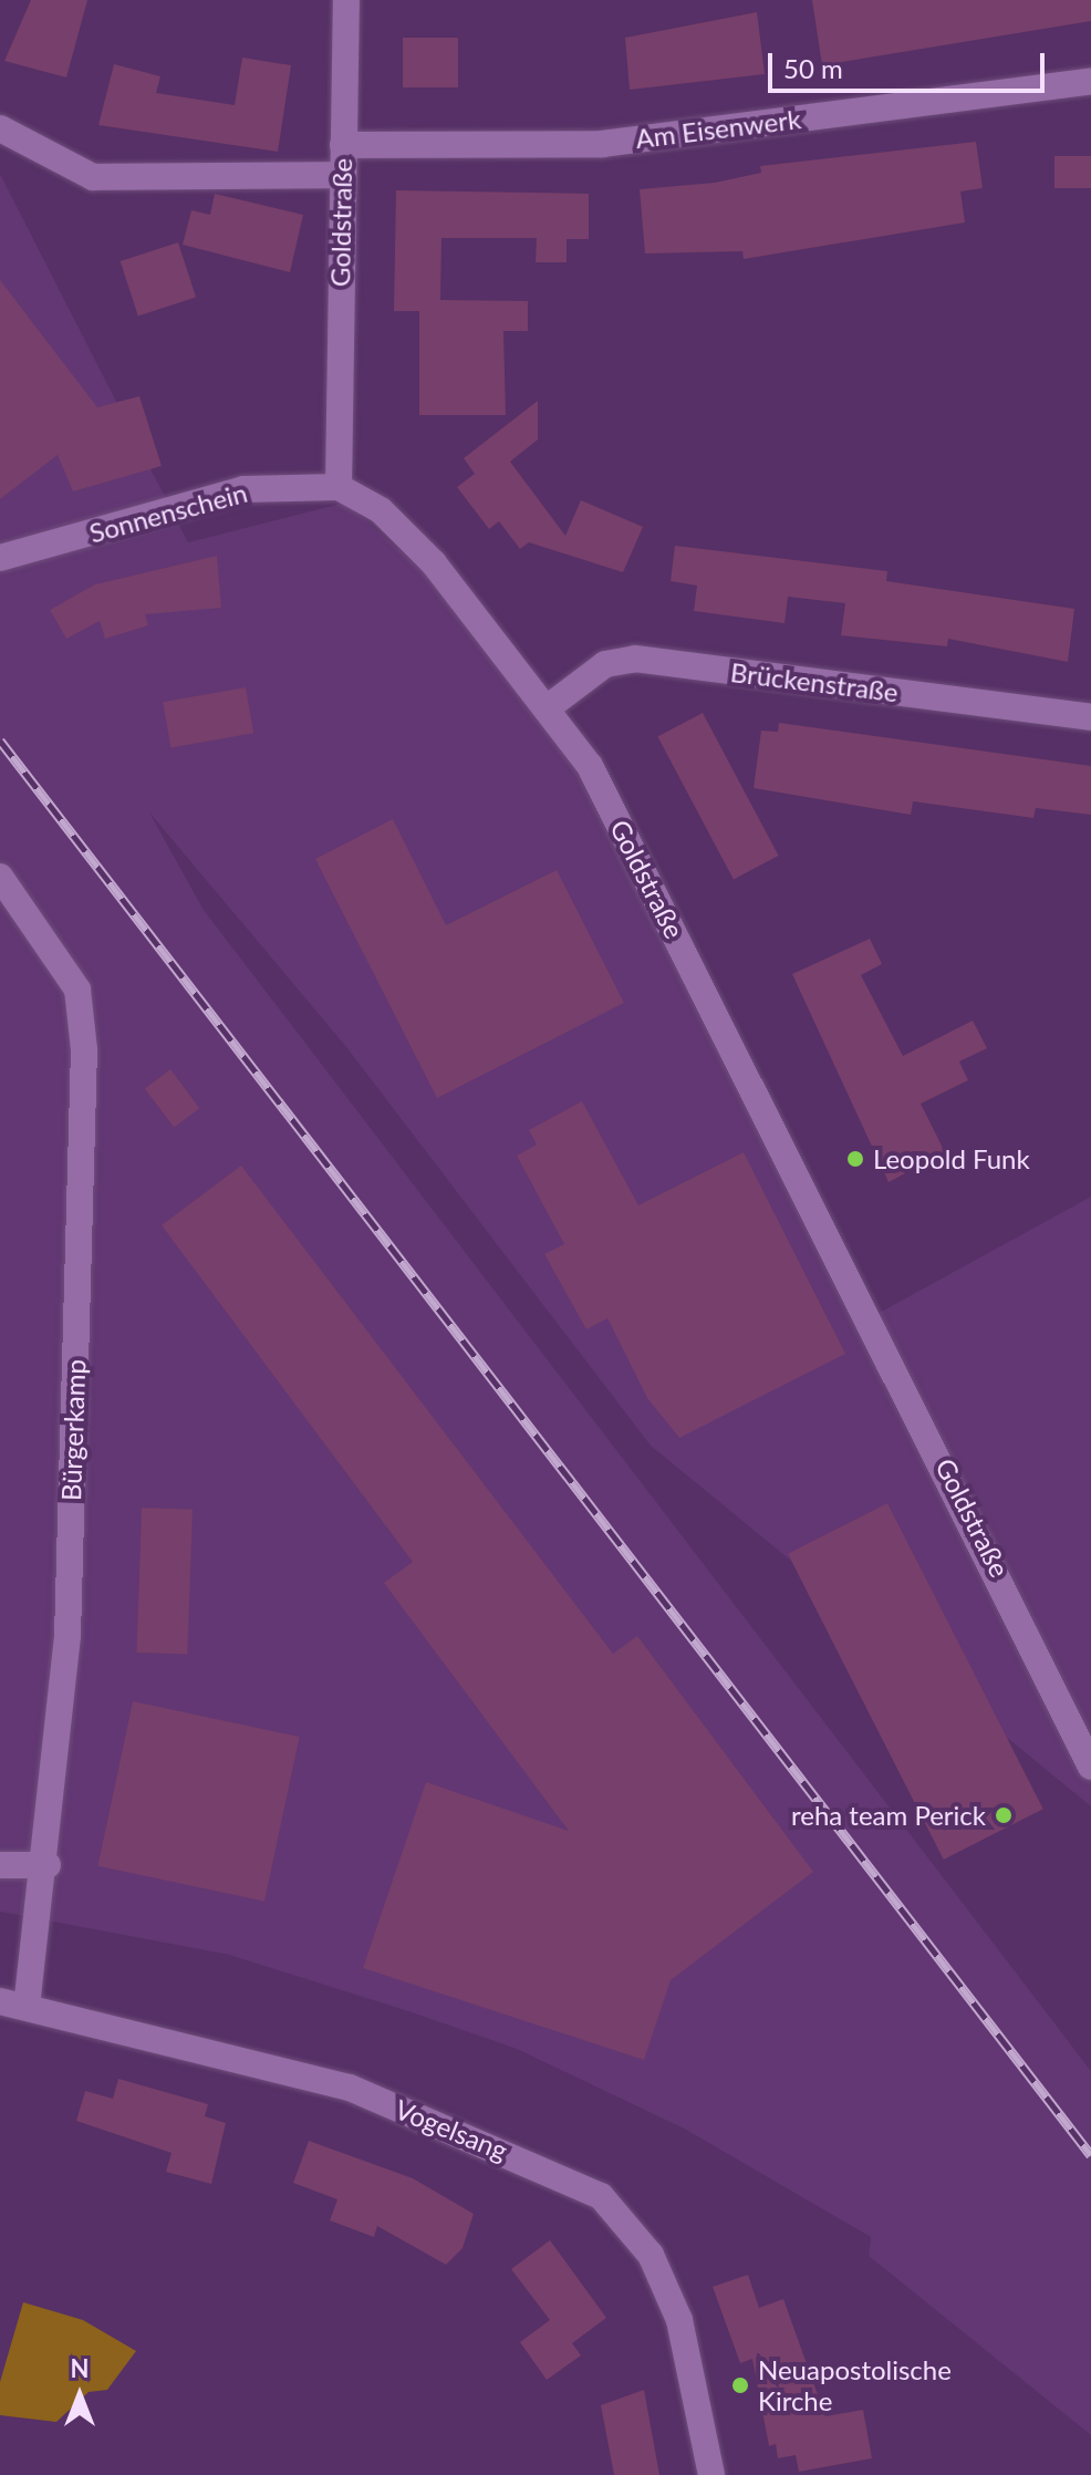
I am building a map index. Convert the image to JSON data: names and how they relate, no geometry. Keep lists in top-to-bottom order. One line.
{"streets":{"street":["Am Eisenwerk","Goldstraße","Sonnenschein","Brückenstraße","Bürgerkamp","Vogelsang"]},"crossings":[["Am Eisenwerk","Goldstraße"],["Goldstraße","Sonnenschein"],["Goldstraße","Brückenstraße"],["Bürgerkamp","Vogelsang"]],"places":["Leopold Funk","reha team Perick","Neuapostolische Kirche"],"scale_bar":"50 m","north":"top"}
